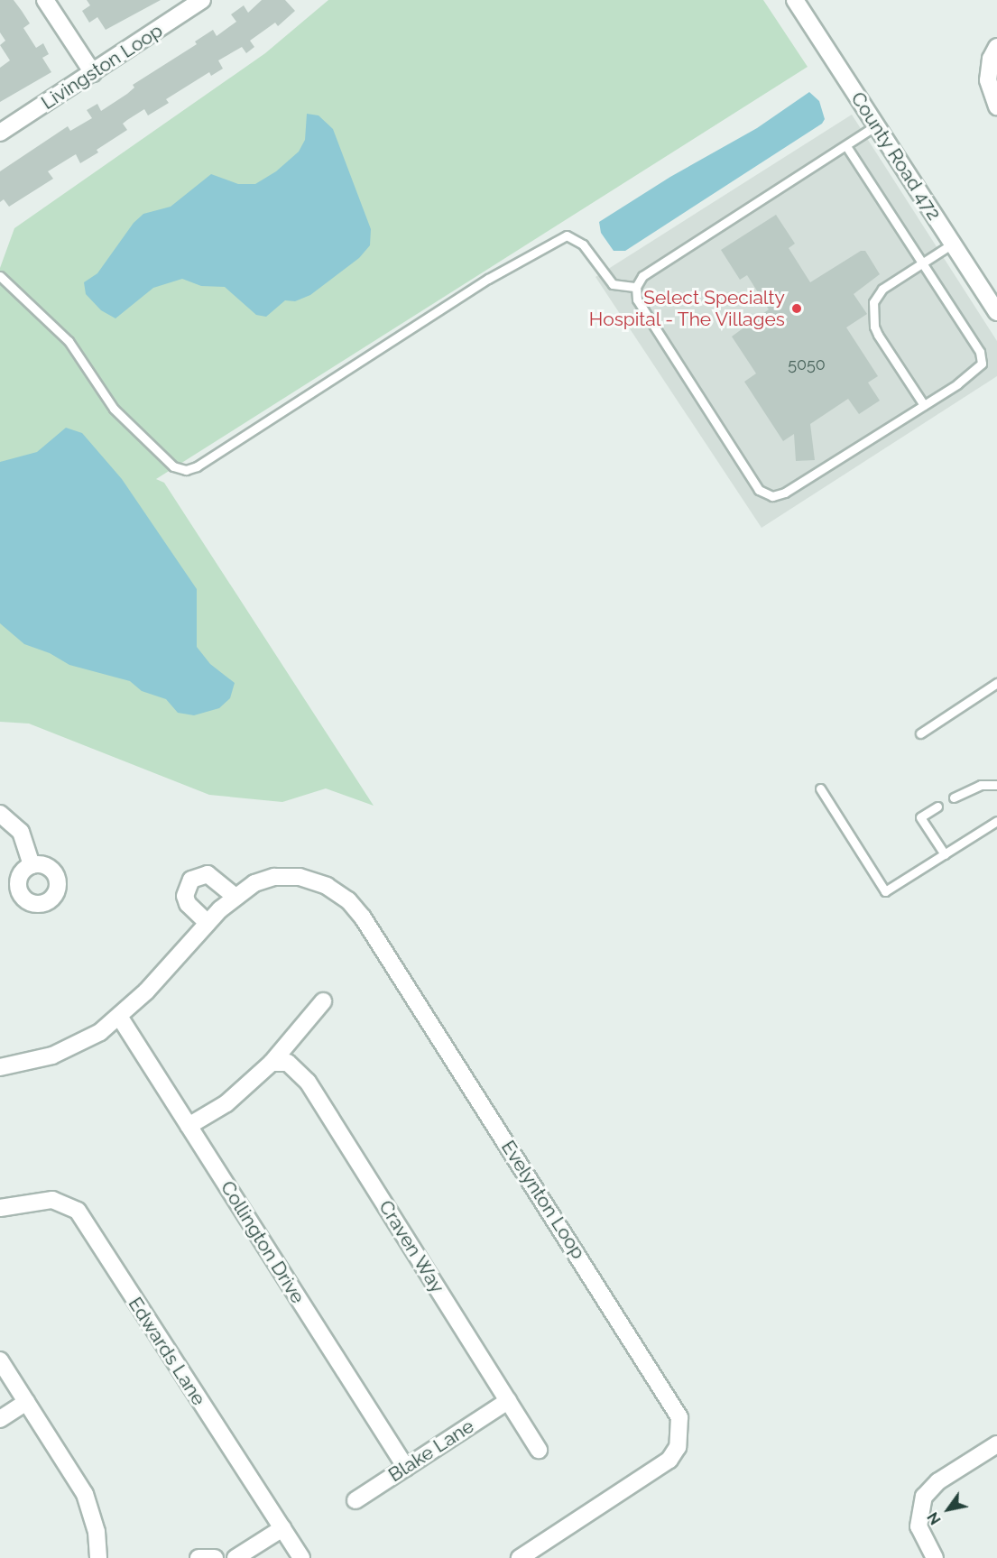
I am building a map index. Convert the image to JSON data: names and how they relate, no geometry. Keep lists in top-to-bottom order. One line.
{"streets":{"street":["Livingston Loop","County Road 472","Evelynton Loop","Collington Drive","Craven Way","Edwards Lane","Blake Lane"]},"crossings":[["Evelynton Loop","Collington Drive"],["Collington Drive","Blake Lane"],["Craven Way","Blake Lane"]],"places":["Select Specialty Hospital - The Villages"],"house_numbers":["5050"],"north":"bottom left"}
